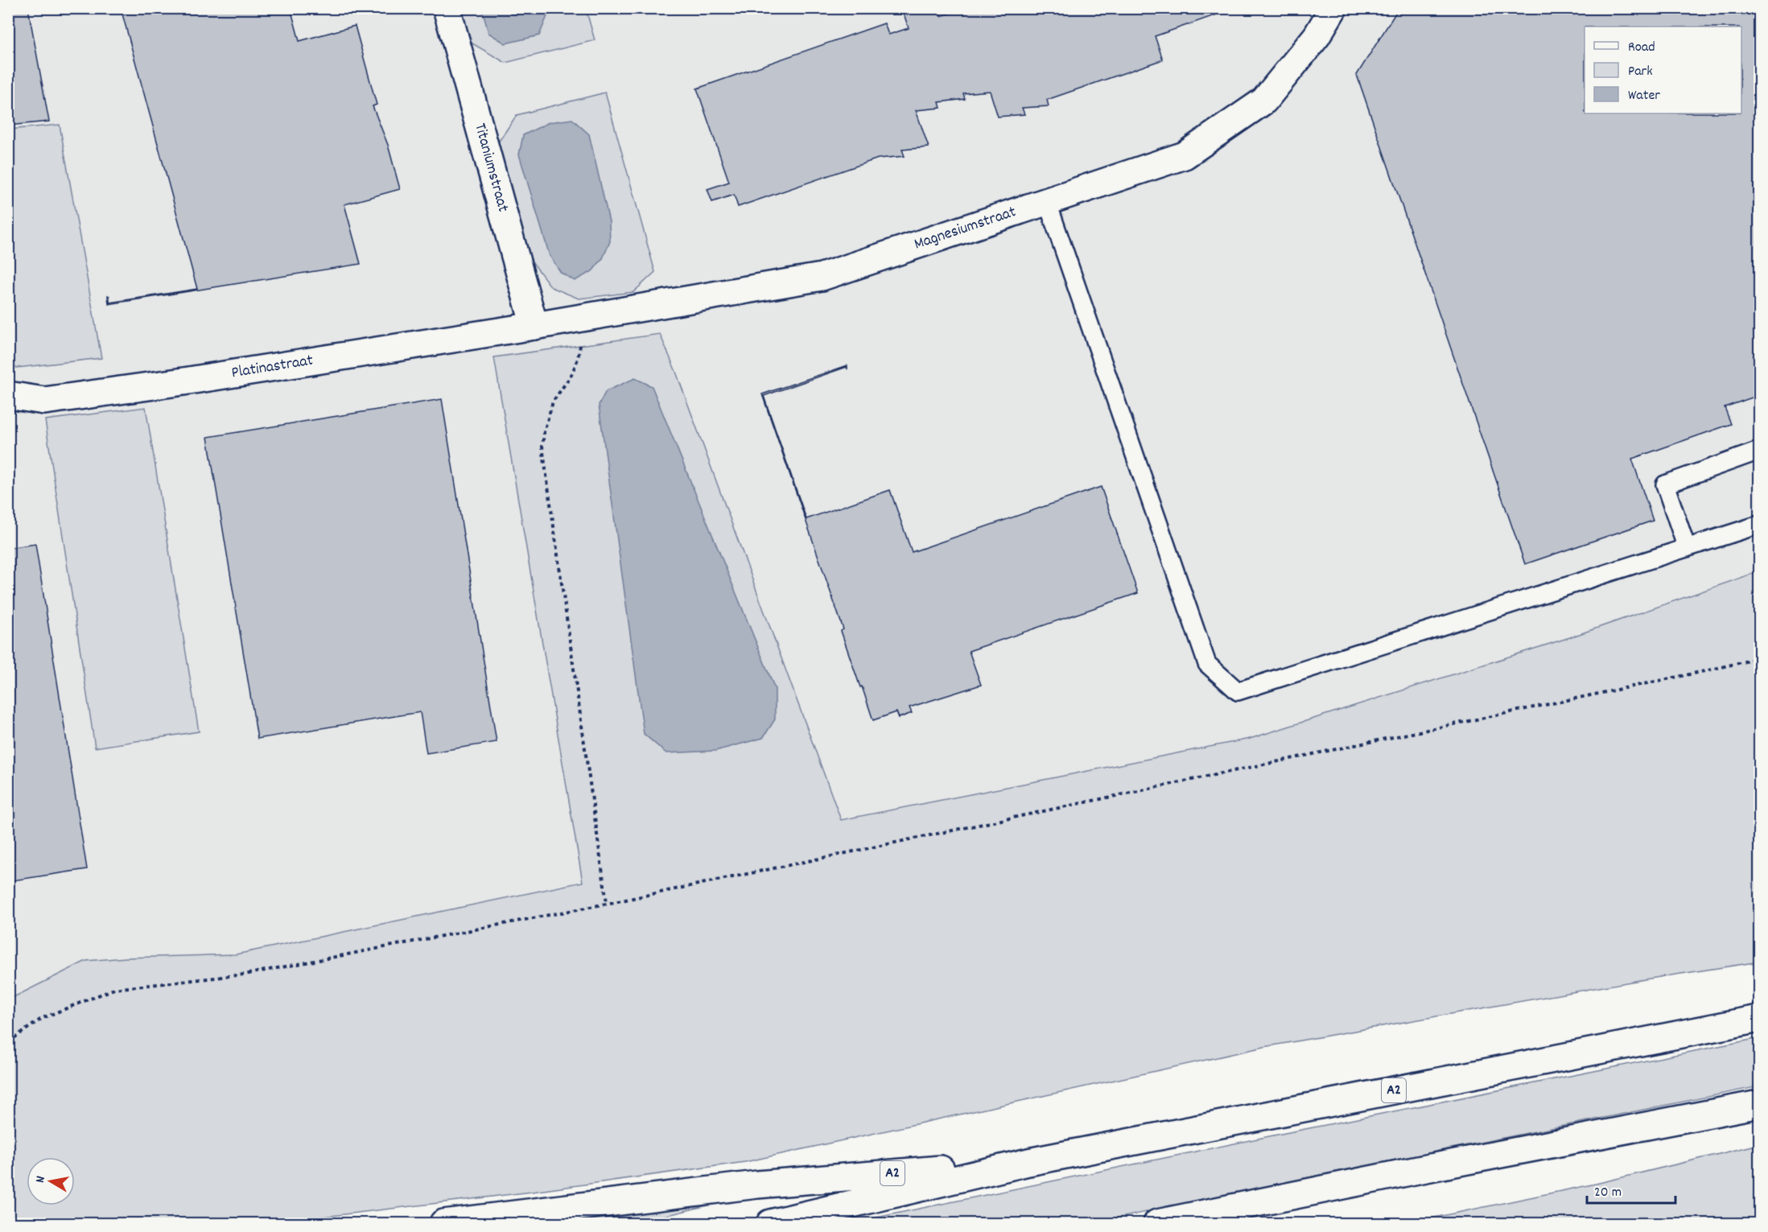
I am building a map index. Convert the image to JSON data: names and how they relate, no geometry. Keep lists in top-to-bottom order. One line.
{"streets":{"main road":["Titaniumstraat","Magnesiumstraat","Platinastraat","A2"]},"crossings":[["Titaniumstraat","Magnesiumstraat"],["Titaniumstraat","Platinastraat"],["Magnesiumstraat","Platinastraat"]],"legend":["Road","Park","Water"],"scale_bar":"20 m","north":"left"}
